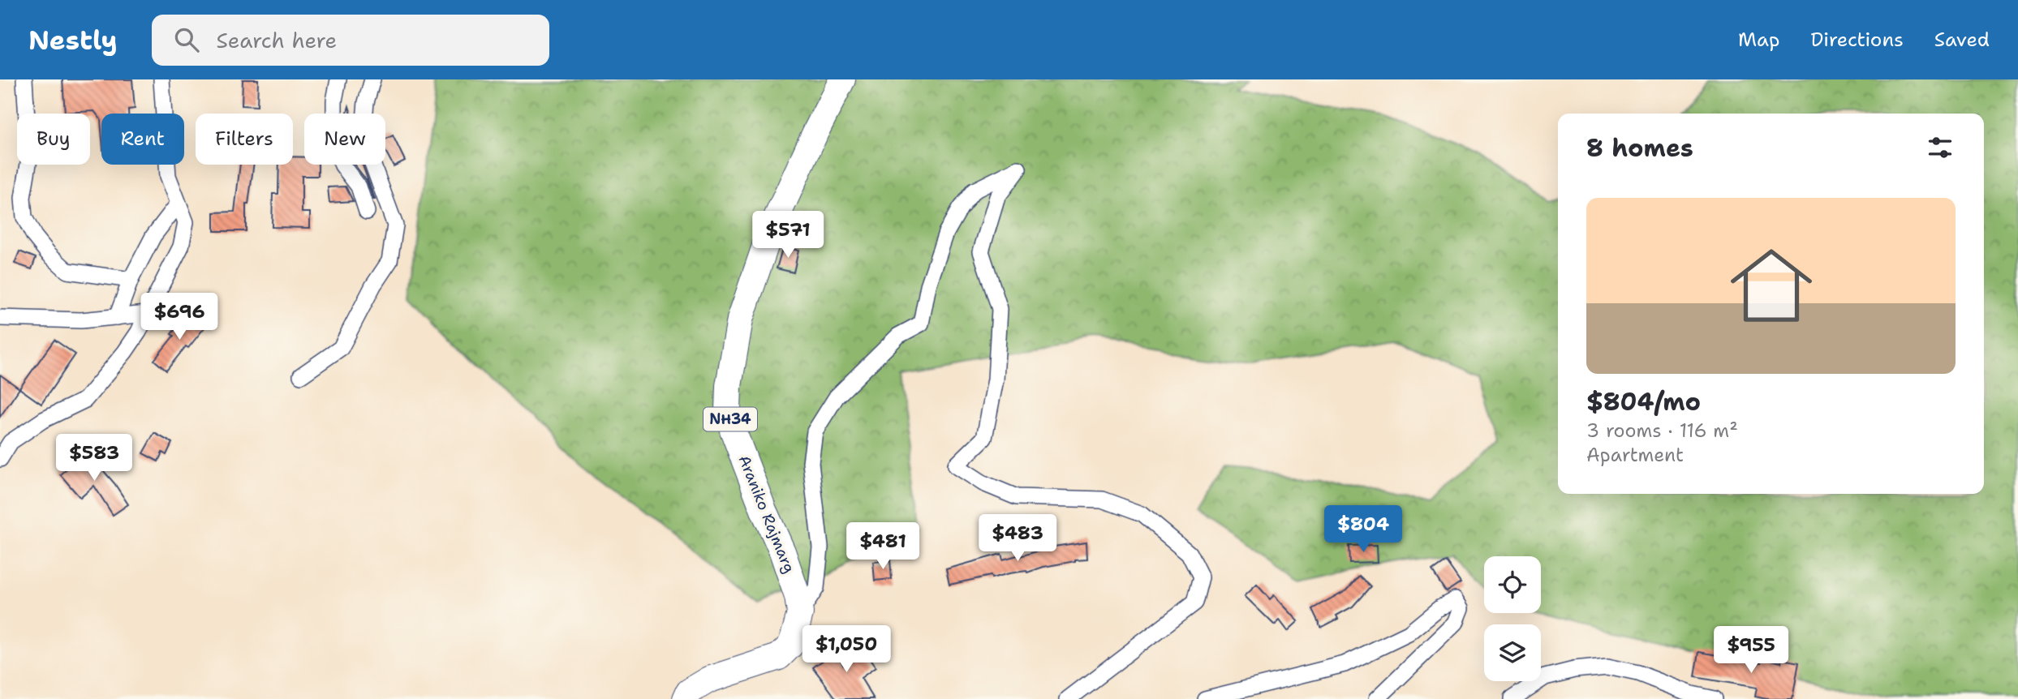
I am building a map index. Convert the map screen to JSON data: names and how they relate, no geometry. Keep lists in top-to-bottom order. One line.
{"streets":{"highway":["NH34","Araniko Rajmarg"]},"page":{"header":"Nestly","search":"Search here","nav":["Map","Directions","Saved"],"chip":["Buy","Rent","Filters","New"],"heading":"8 homes","list":[{"name":"$804/mo","note":"3 rooms · 116 m² · Apartment"}],"price":["$571","$696","$583","$804","$483","$481","$1,050","$955"]}}
